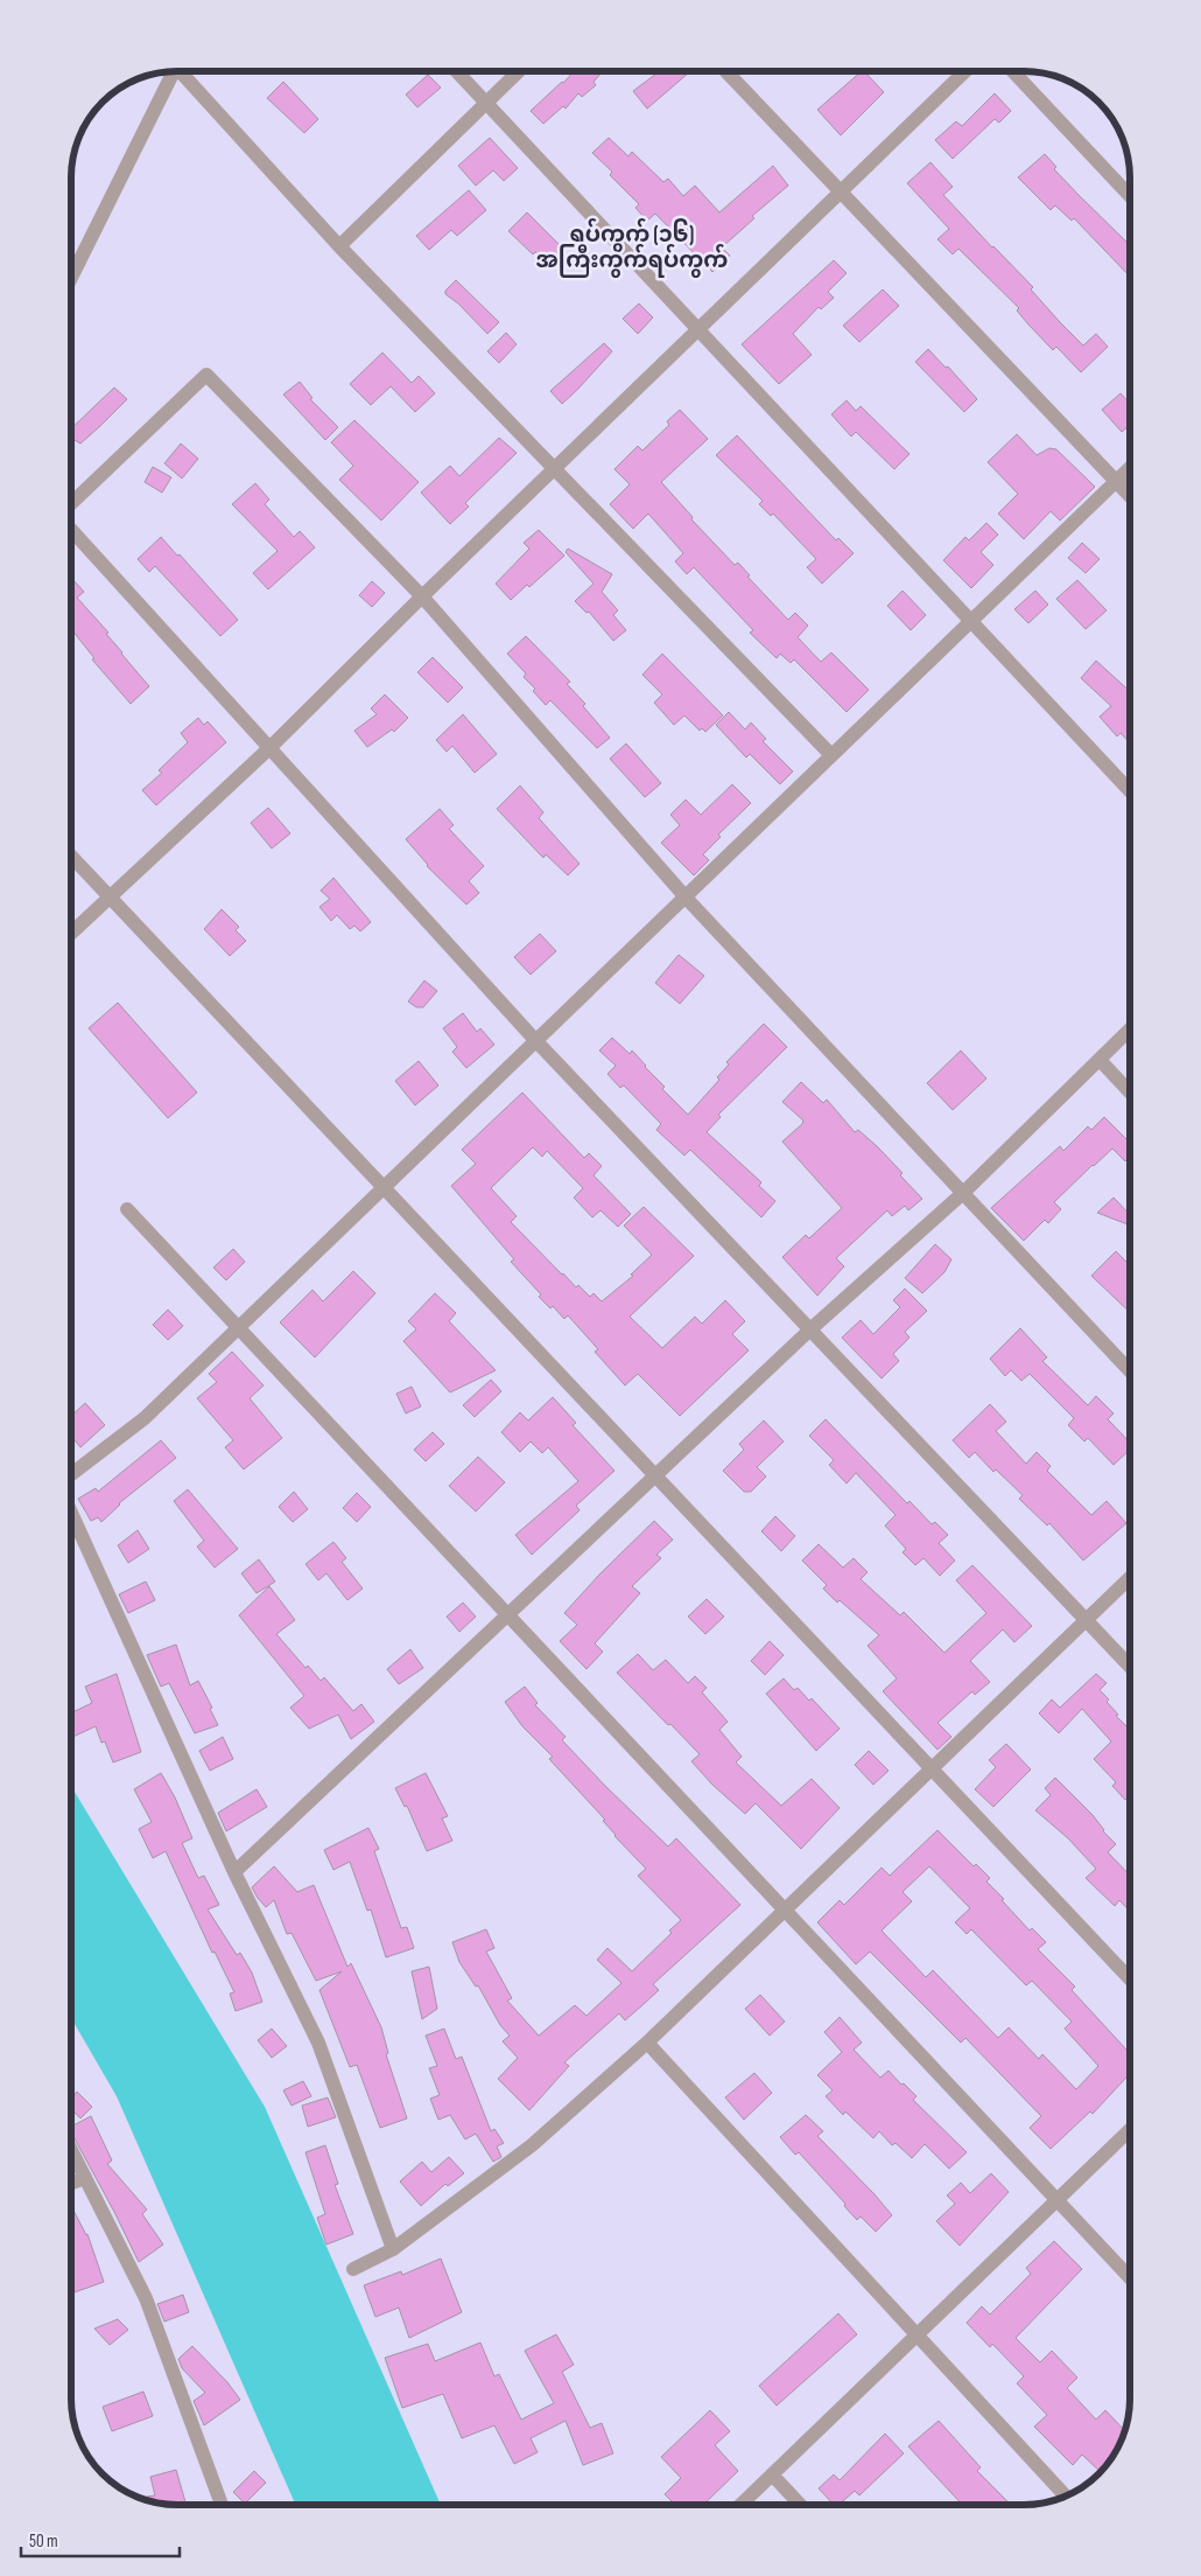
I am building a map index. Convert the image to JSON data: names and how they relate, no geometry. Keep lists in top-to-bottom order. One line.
{"districts":["ရပ်ကွက် (၁၆) အကြီးကွက်ရပ်ကွက်"],"scale_bar":"50 m"}
